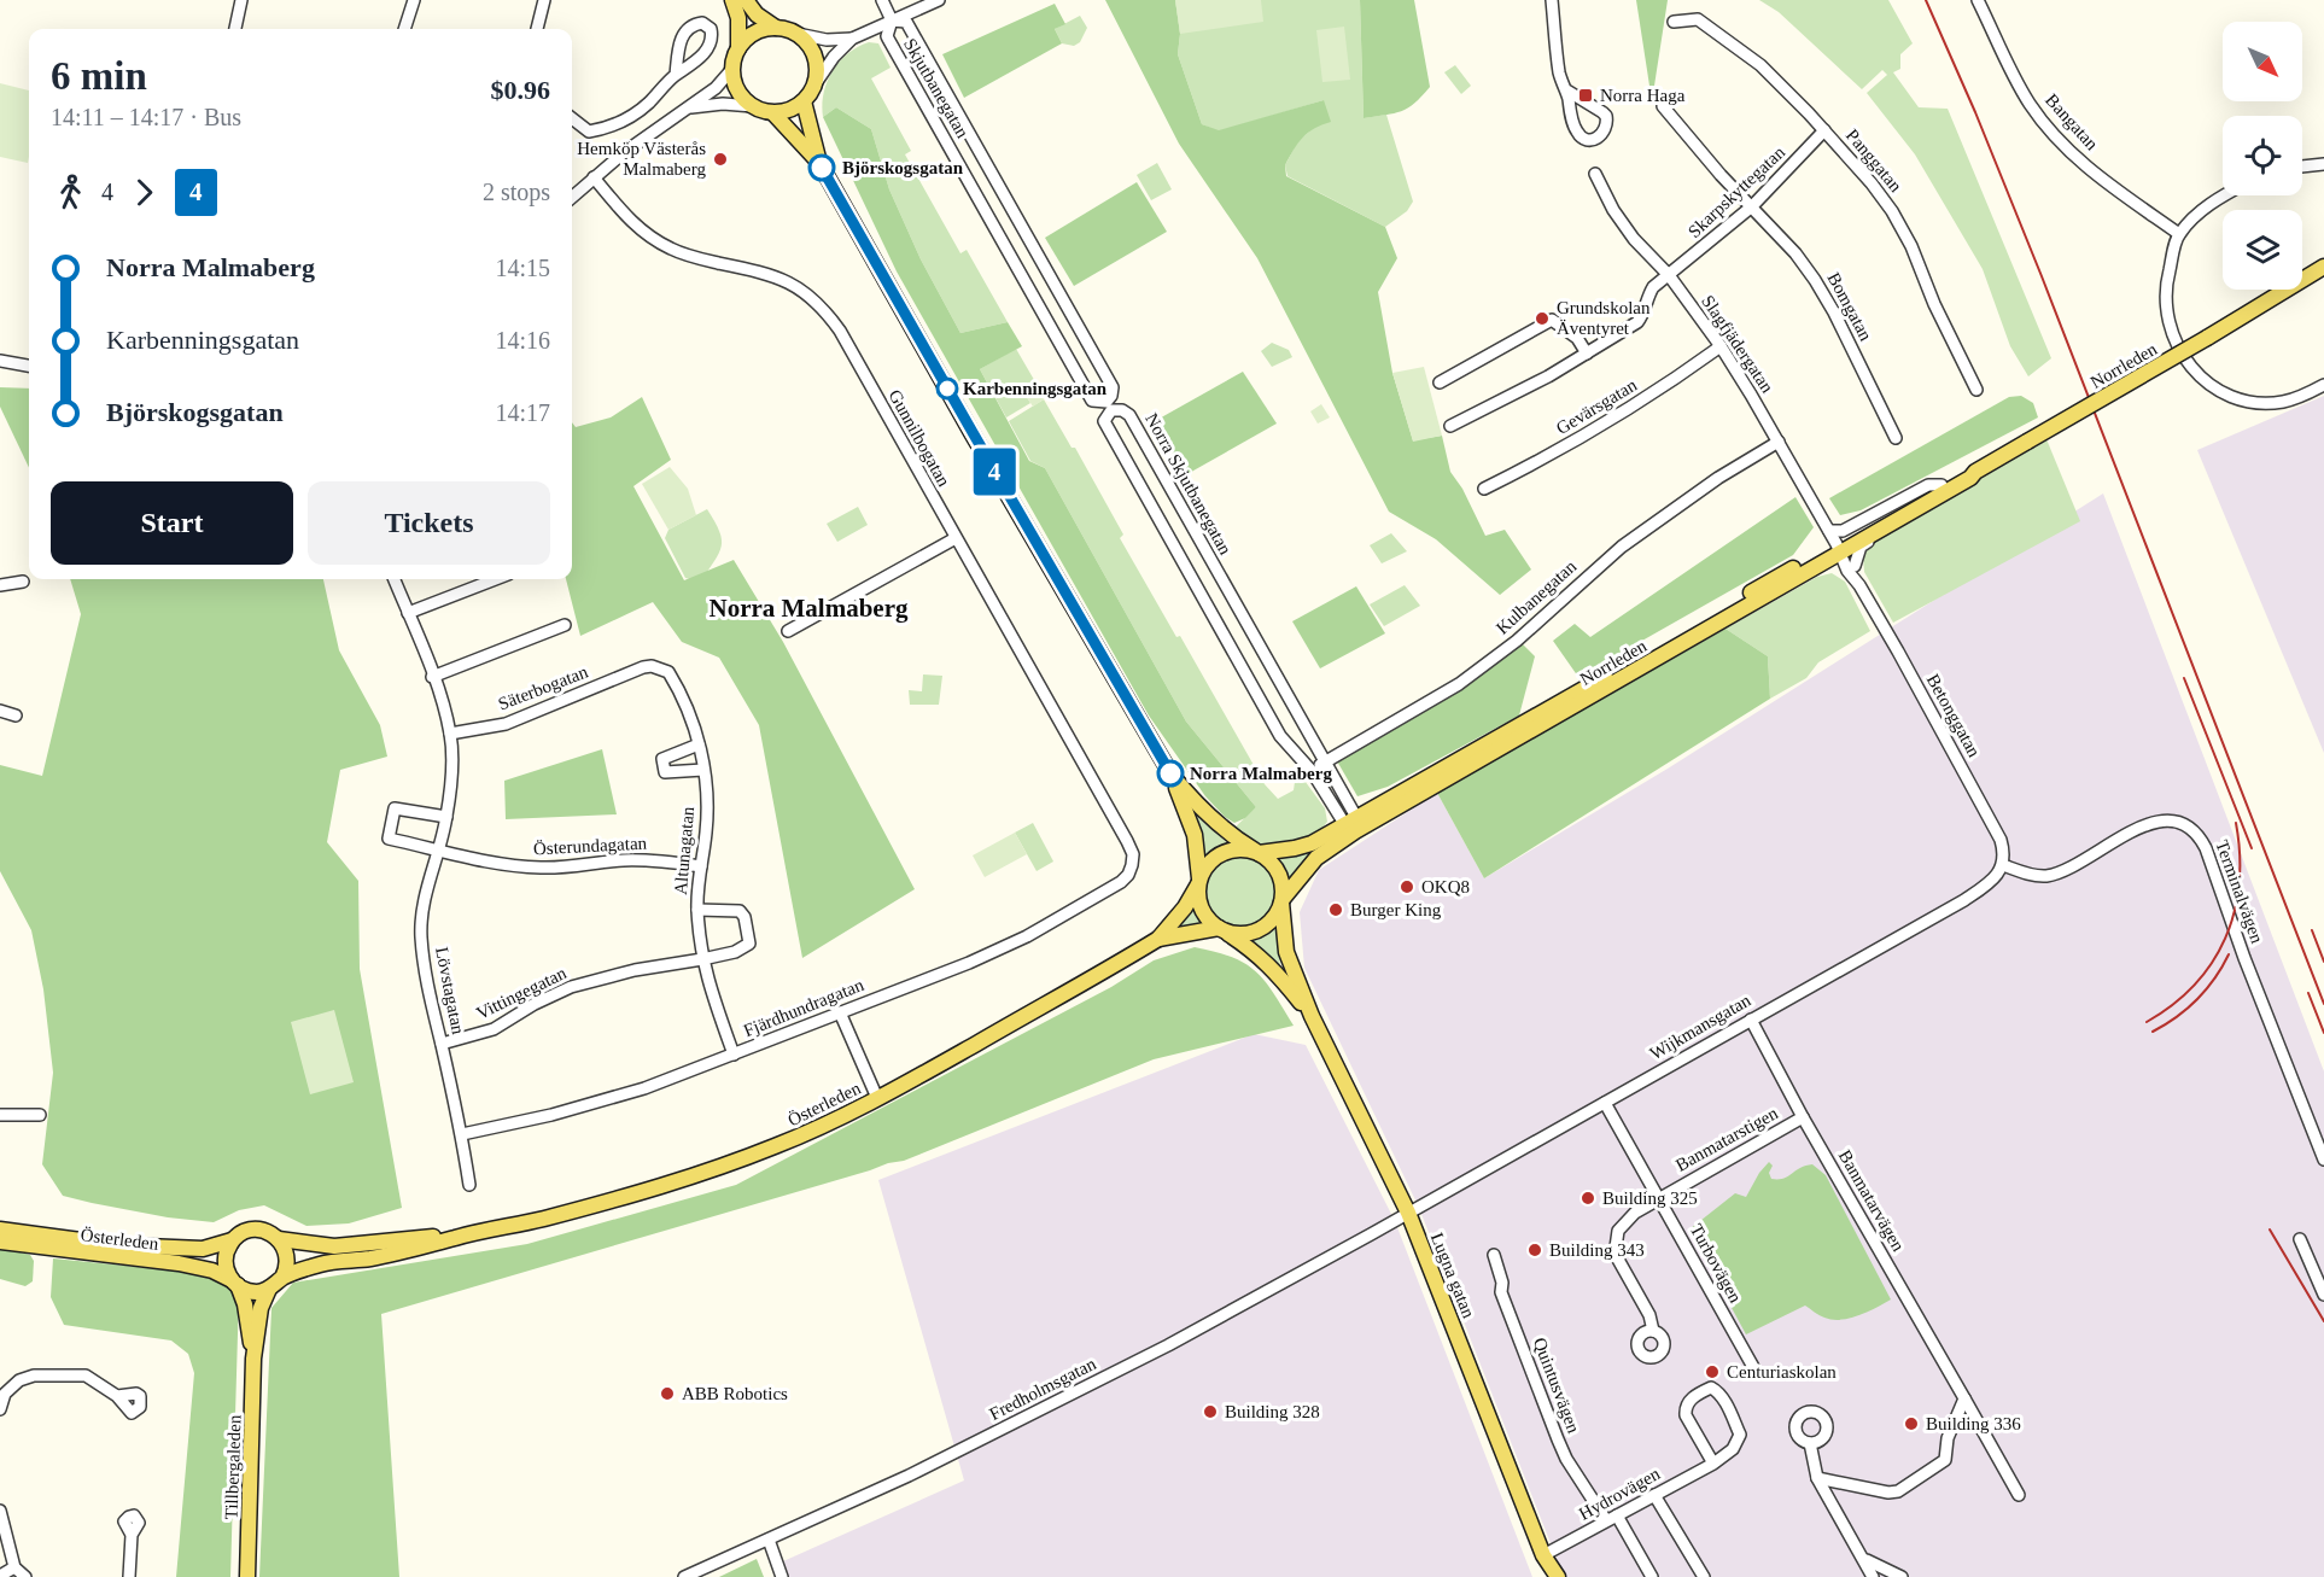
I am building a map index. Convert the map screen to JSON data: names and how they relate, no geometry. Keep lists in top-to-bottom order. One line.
{"streets":{"main road":["Norrleden","Österleden","Lugna gatan","Tillbergaleden"],"street":["Skjutbanegatan","Bangatan","Panggatan","Skarpskyttegatan","Bomgatan","Slagfjädergatan","Gevärsgatan","Gunnilbogatan","Norra Skjutbanegatan","Kulbanegatan","Säterbogatan","Betonggatan","Österundagatan","Altunagatan","Terminalvägen","Lövstagatan","Vittingegatan","Fjärdhundragatan","Wijkmansgatan","Banmatarstigen","Banmatarvägen","Turbovägen","Quintusvägen","Fredholmsgatan","Hydrovägen"]},"crossings":[["Panggatan","Skarpskyttegatan"],["Skarpskyttegatan","Bomgatan"],["Skarpskyttegatan","Slagfjädergatan"],["Slagfjädergatan","Norrleden"],["Slagfjädergatan","Gevärsgatan"],["Slagfjädergatan","Kulbanegatan"],["Slagfjädergatan","Betonggatan"],["Norrleden","Norra Skjutbanegatan"],["Norrleden","Betonggatan"],["Norrleden","Österleden"],["Norrleden","Lugna gatan"],["Gunnilbogatan","Fjärdhundragatan"],["Norra Skjutbanegatan","Kulbanegatan"],["Säterbogatan","Altunagatan"],["Säterbogatan","Lövstagatan"],["Betonggatan","Terminalvägen"],["Betonggatan","Wijkmansgatan"],["Österundagatan","Altunagatan"],["Österundagatan","Lövstagatan"],["Altunagatan","Vittingegatan"],["Altunagatan","Fjärdhundragatan"],["Terminalvägen","Wijkmansgatan"],["Lövstagatan","Vittingegatan"],["Lövstagatan","Fjärdhundragatan"],["Wijkmansgatan","Banmatarvägen"],["Wijkmansgatan","Turbovägen"],["Wijkmansgatan","Lugna gatan"],["Wijkmansgatan","Fredholmsgatan"],["Österleden","Lugna gatan"],["Österleden","Tillbergaleden"],["Banmatarstigen","Banmatarvägen"],["Banmatarstigen","Turbovägen"],["Lugna gatan","Fredholmsgatan"],["Lugna gatan","Hydrovägen"],["Quintusvägen","Hydrovägen"]],"districts":["Norra Malmaberg"],"places":{"transit":["Norra Haga"],"other":["Hemköp Västerås Malmaberg","Björskogsgatan","Grundskolan Äventyret","Karbenningsgatan","Norra Malmaberg","OKQ8","Burger King","Building 325","Building 343","Centuriaskolan","ABB Robotics","Building 328","Building 336"]},"lines":["bus line 4"],"north":"bottom right","page":{"on_map":"4","heading":["6 min","14:11 – 14:17 · Bus","$0.96"],"legs":["4","4","2 stops"],"list":[{"name":"Norra Malmaberg","value":"14:15"},{"name":"Karbenningsgatan","value":"14:16"},{"name":"Björskogsgatan","value":"14:17"}],"buttons":["Start","Tickets"]}}
